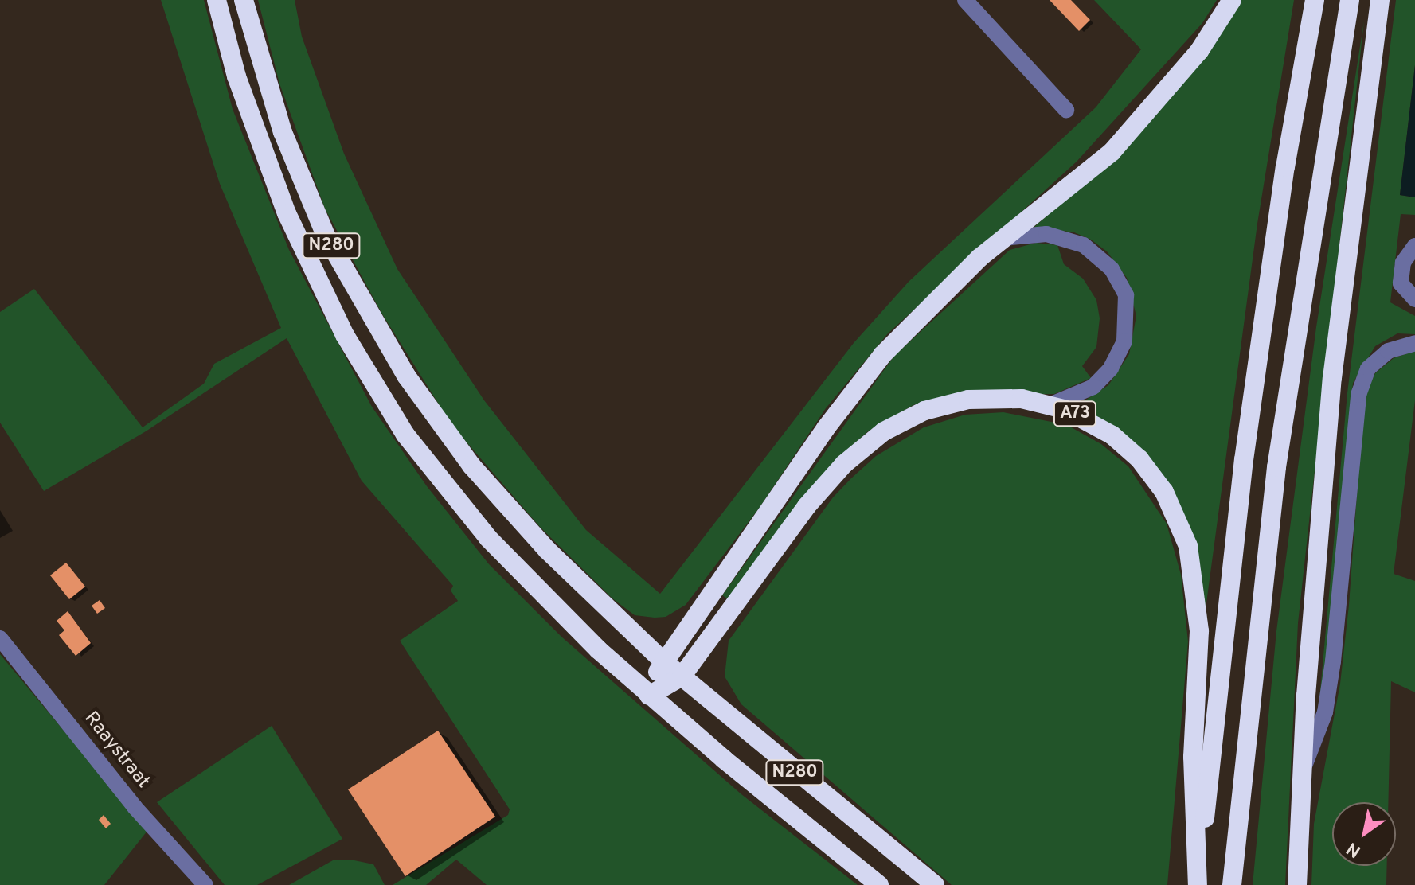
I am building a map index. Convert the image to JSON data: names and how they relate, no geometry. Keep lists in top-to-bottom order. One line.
{"streets":{"highway":["N280","A73"],"street":["Raaystraat"]},"crossings":[["N280","A73"]],"north":"bottom left"}
